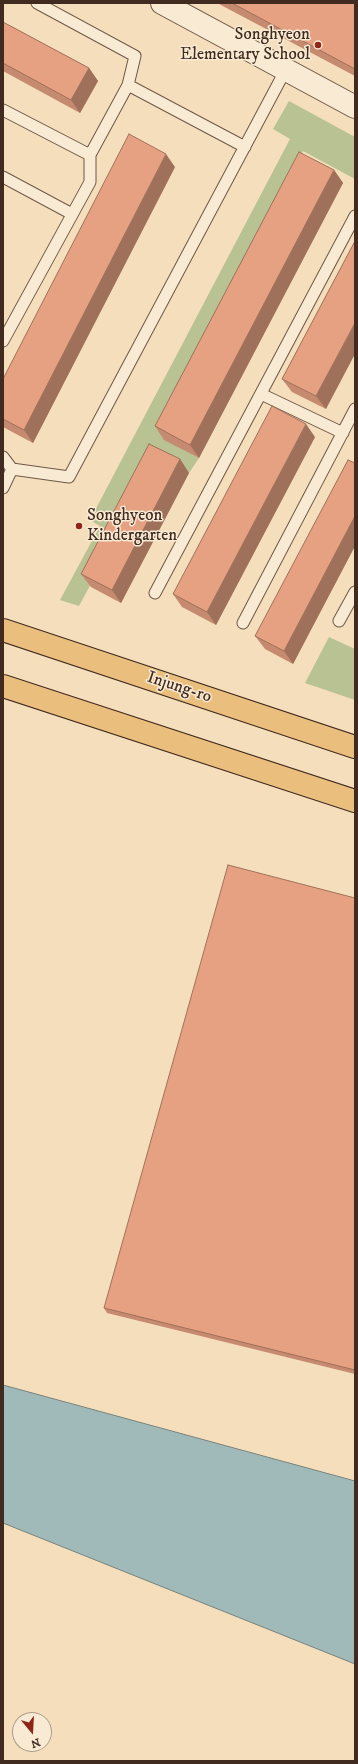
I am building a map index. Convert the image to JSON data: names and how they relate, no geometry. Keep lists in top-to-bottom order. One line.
{"streets":{"main road":["Injung-ro"]},"places":["Songhyeon Elementary School","Songhyeon Kindergarten"],"north":"bottom"}
